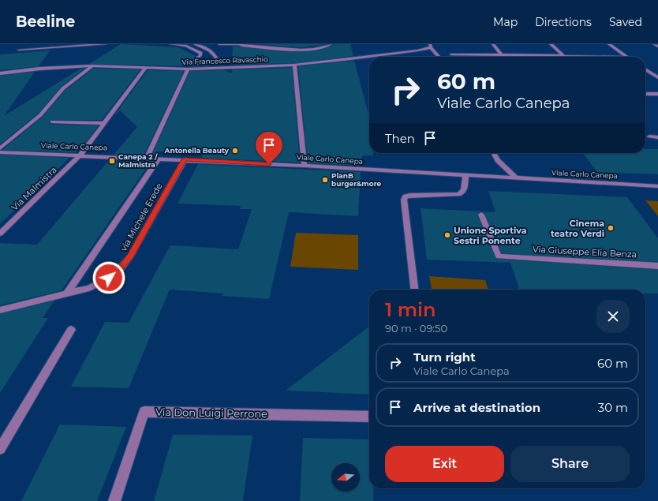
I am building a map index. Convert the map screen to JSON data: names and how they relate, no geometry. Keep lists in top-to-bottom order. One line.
{"streets":{"street":["Via Francesco Ravaschio","Viale Carlo Canepa","Via Malmistra","via Michele Erede","Via Giuseppe Elia Benza","Via Don Luigi Perrone"]},"crossings":[["Via Francesco Ravaschio","Via Malmistra"],["Viale Carlo Canepa","Via Malmistra"],["Viale Carlo Canepa","via Michele Erede"]],"places":{"other":["Antonella Beauty","PlanB burger&more","Cinema teatro Verdi","Unione Sportiva Sestri Ponente"],"transit":["Canepa 2 / Malmistra"]},"north":"left","page":{"header":"Beeline","nav":["Map","Directions","Saved"],"turn":["60 m","Viale Carlo Canepa"],"then":"Then","heading":["1 min","90 m · 09:50"],"list":[{"name":"Turn right","note":"Viale Carlo Canepa","value":"60 m"},{"name":"Arrive at destination","value":"30 m"}],"buttons":["Exit","Share"]}}
